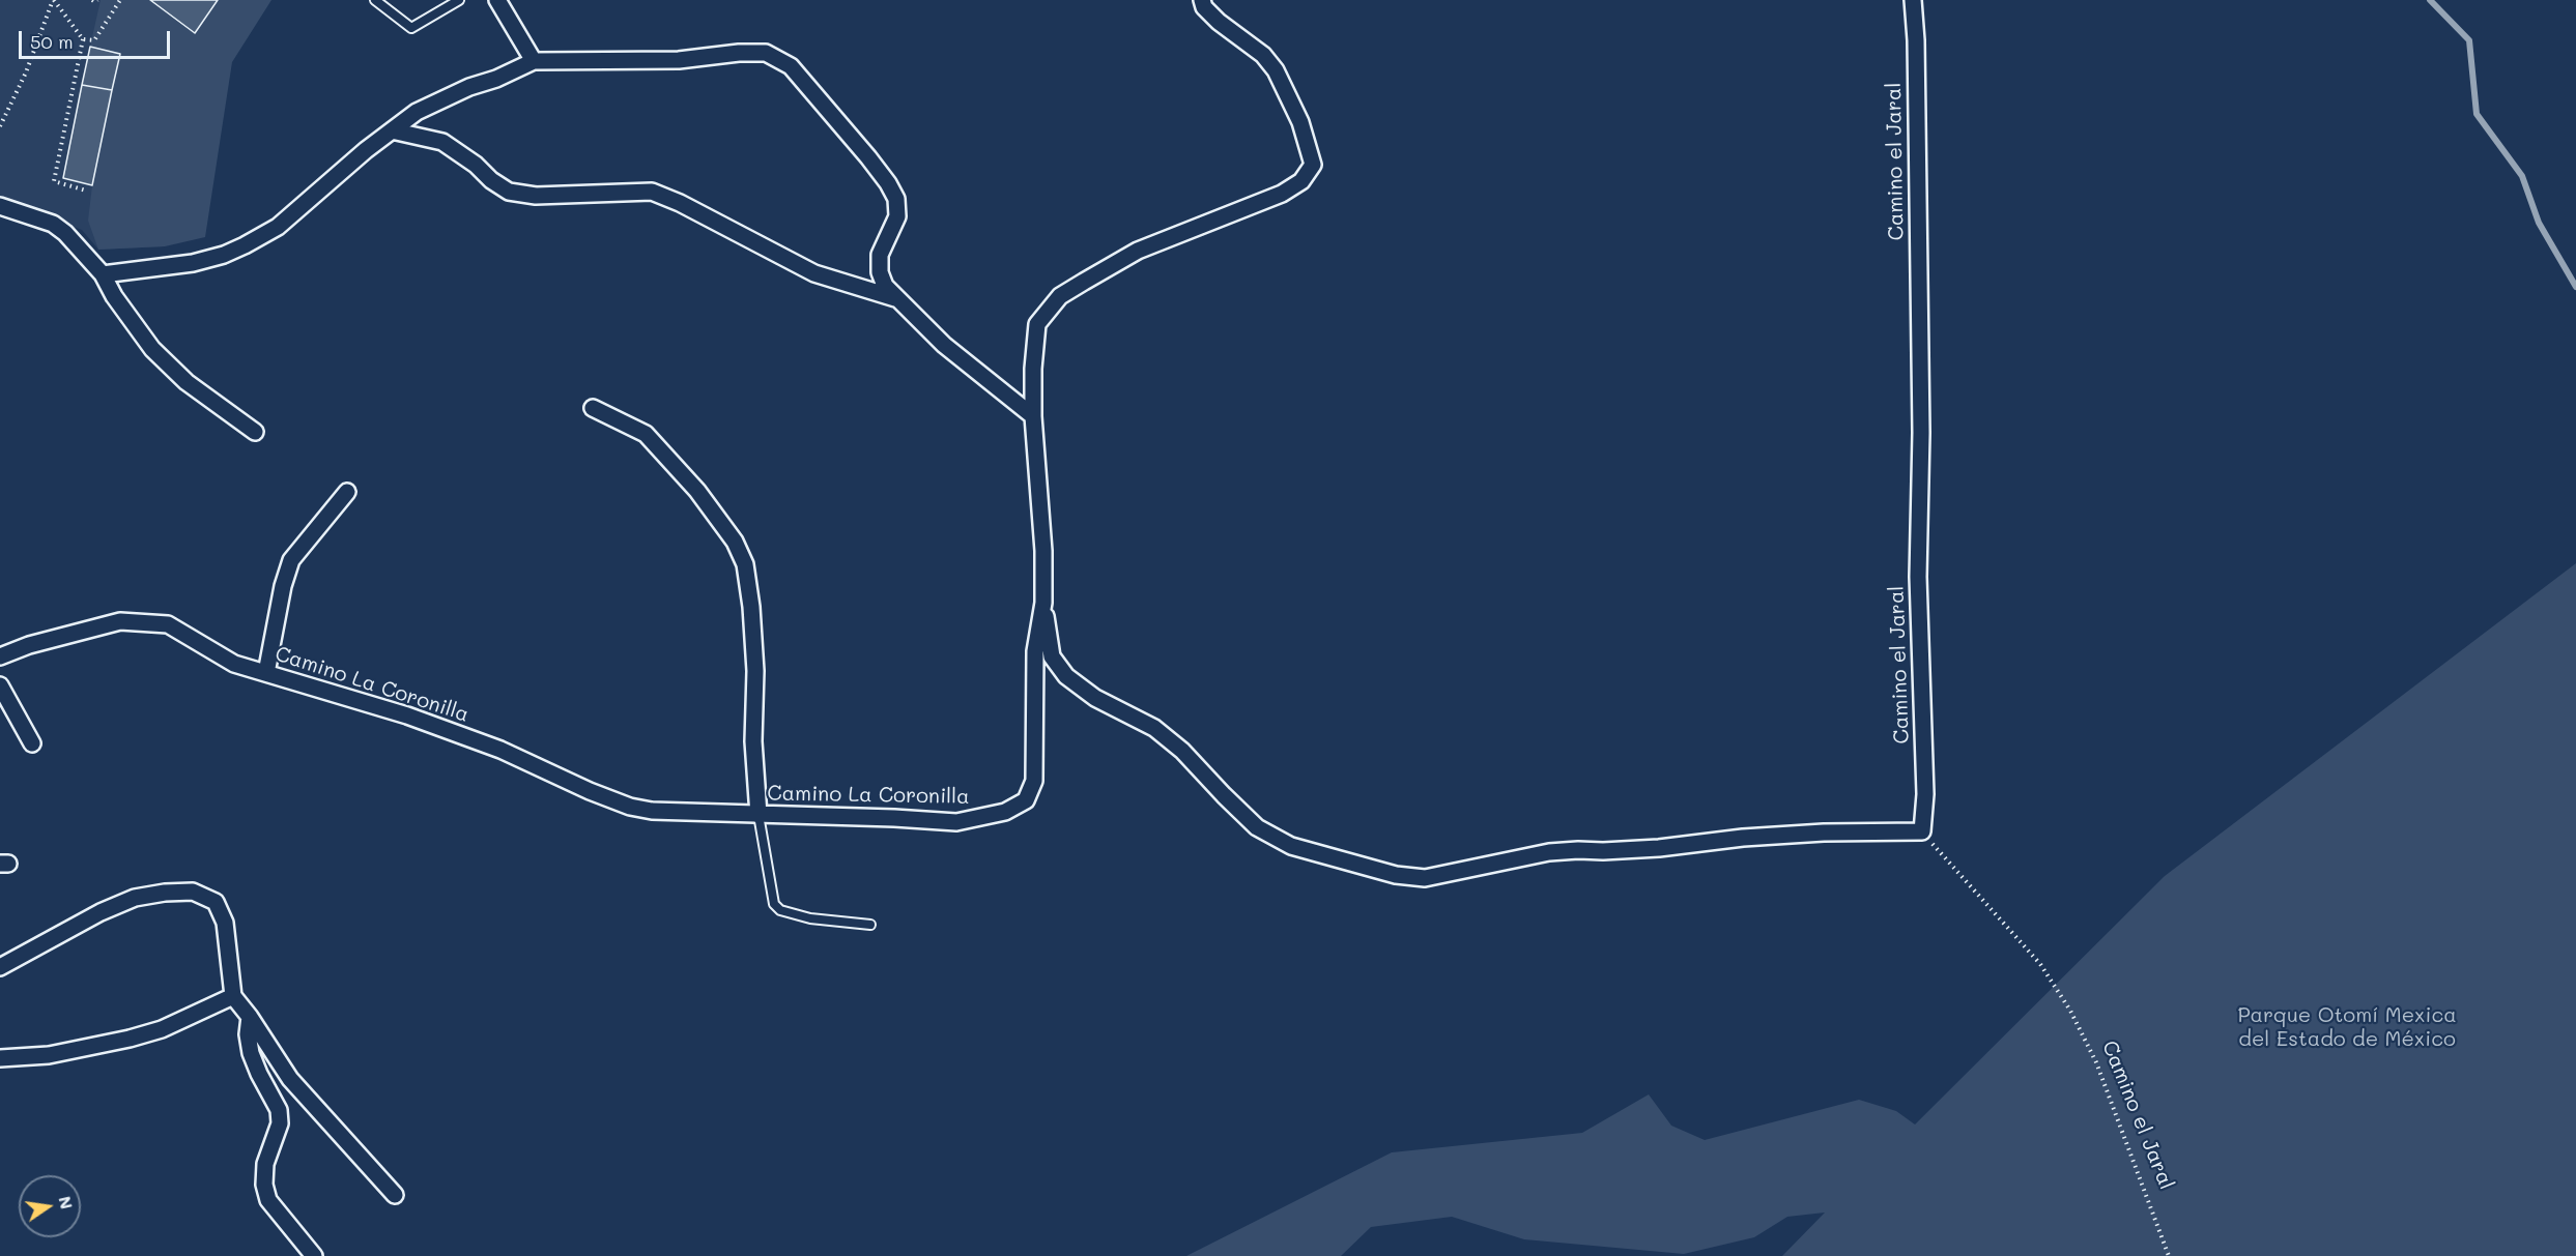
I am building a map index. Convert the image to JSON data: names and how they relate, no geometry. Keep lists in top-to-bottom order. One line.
{"streets":{"street":["Camino el Jaral","Camino La Coronilla"]},"parks":["Parque Otomí Mexica del Estado de México"],"scale_bar":"50 m","north":"right"}
